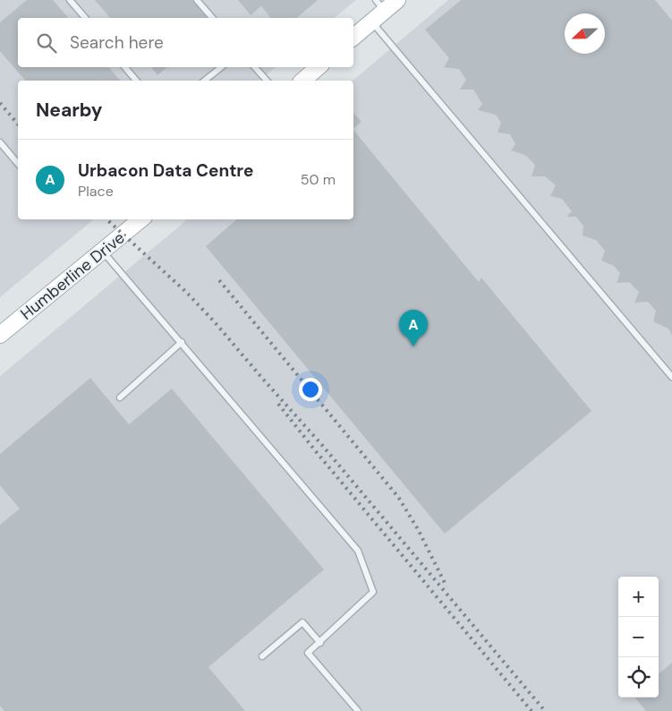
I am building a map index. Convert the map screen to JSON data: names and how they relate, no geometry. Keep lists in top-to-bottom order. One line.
{"streets":{"street":["Humberline Drive"]},"north":"left","page":{"search":"Search here","heading":"Nearby","list":[{"mark":"A","name":"Urbacon Data Centre","note":"Place","value":"50 m"}],"pins":"A","map_buttons":["+","−"]}}
